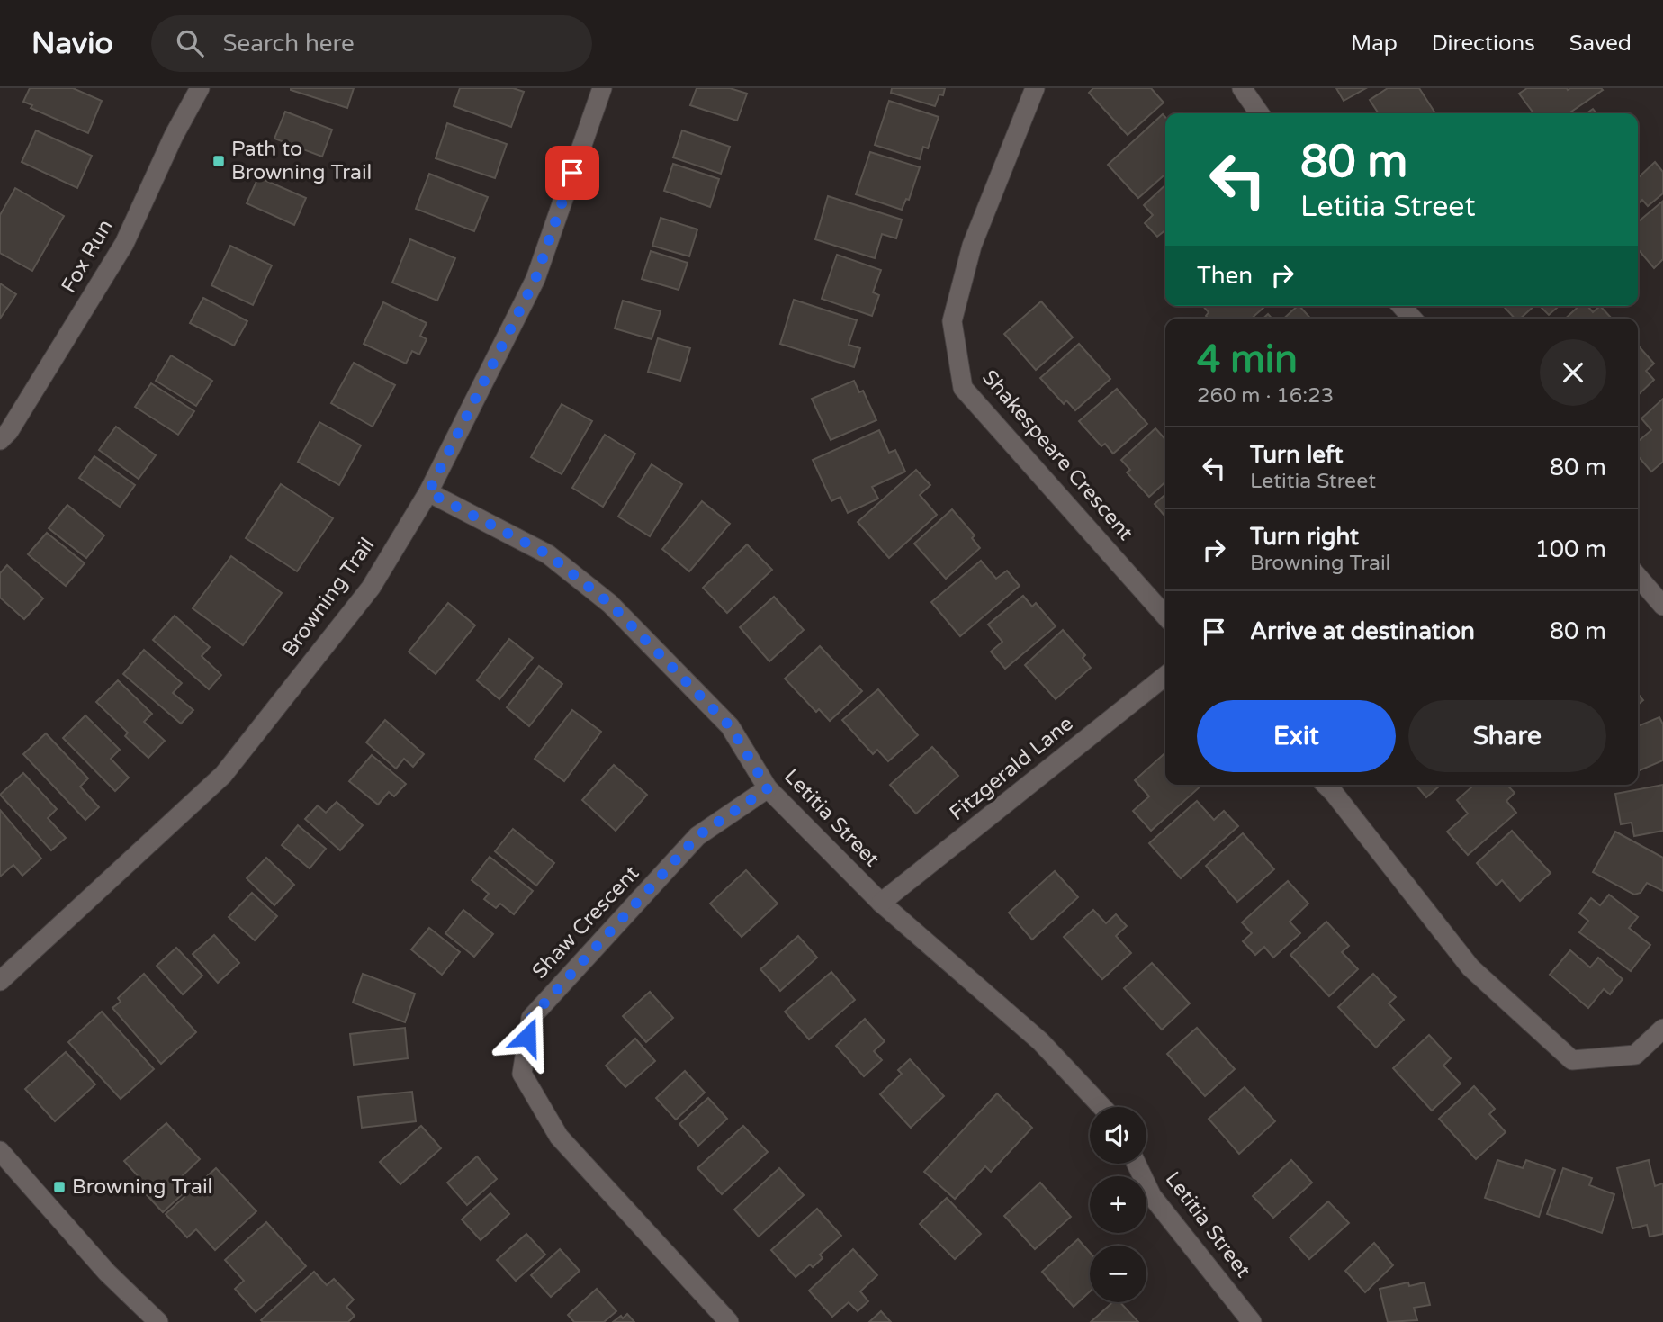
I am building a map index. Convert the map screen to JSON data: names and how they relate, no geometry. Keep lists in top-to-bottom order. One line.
{"streets":{"street":["Fox Run","Shakespeare Crescent","Browning Trail","Fitzgerald Lane","Letitia Street","Shaw Crescent"]},"crossings":[["Browning Trail","Letitia Street"],["Fitzgerald Lane","Letitia Street"],["Letitia Street","Shaw Crescent"]],"places":{"transit":["Path to Browning Trail","Browning Trail"]},"page":{"header":"Navio","search":"Search here","nav":["Map","Directions","Saved"],"turn":["80 m","Letitia Street"],"then":"Then","heading":["4 min","260 m · 16:23"],"list":[{"name":"Turn left","note":"Letitia Street","value":"80 m"},{"name":"Turn right","note":"Browning Trail","value":"100 m"},{"name":"Arrive at destination","value":"80 m"}],"buttons":["Exit","Share"],"map_buttons":["+","−"]}}
